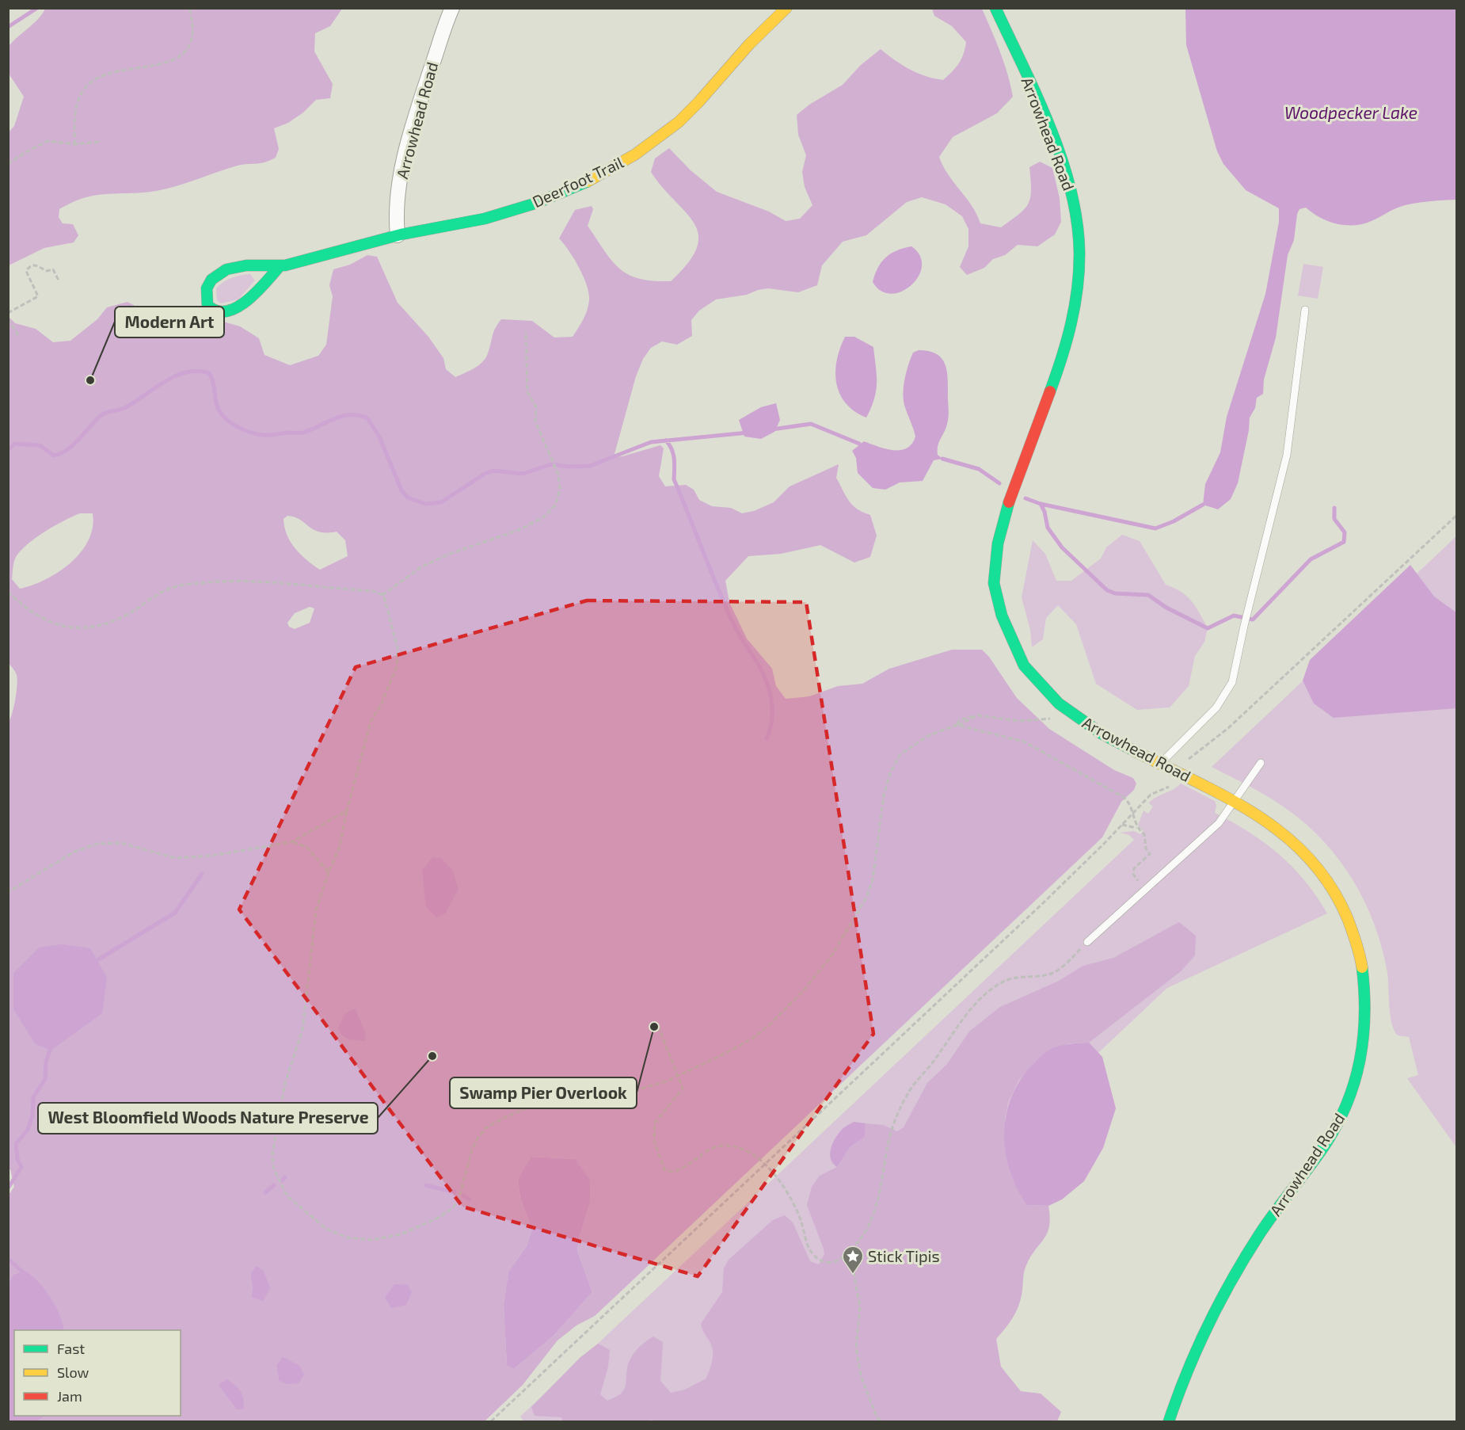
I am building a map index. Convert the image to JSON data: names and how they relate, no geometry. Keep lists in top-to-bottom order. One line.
{"streets":{"street":["Arrowhead Road","Deerfoot Trail"]},"crossings":[["Arrowhead Road","Deerfoot Trail"]],"water":["Woodpecker Lake"],"places":{"other":["Modern Art","Swamp Pier Overlook","West Bloomfield Woods Nature Preserve"],"place":["Stick Tipis"]},"legend":["Fast","Slow","Jam"]}
